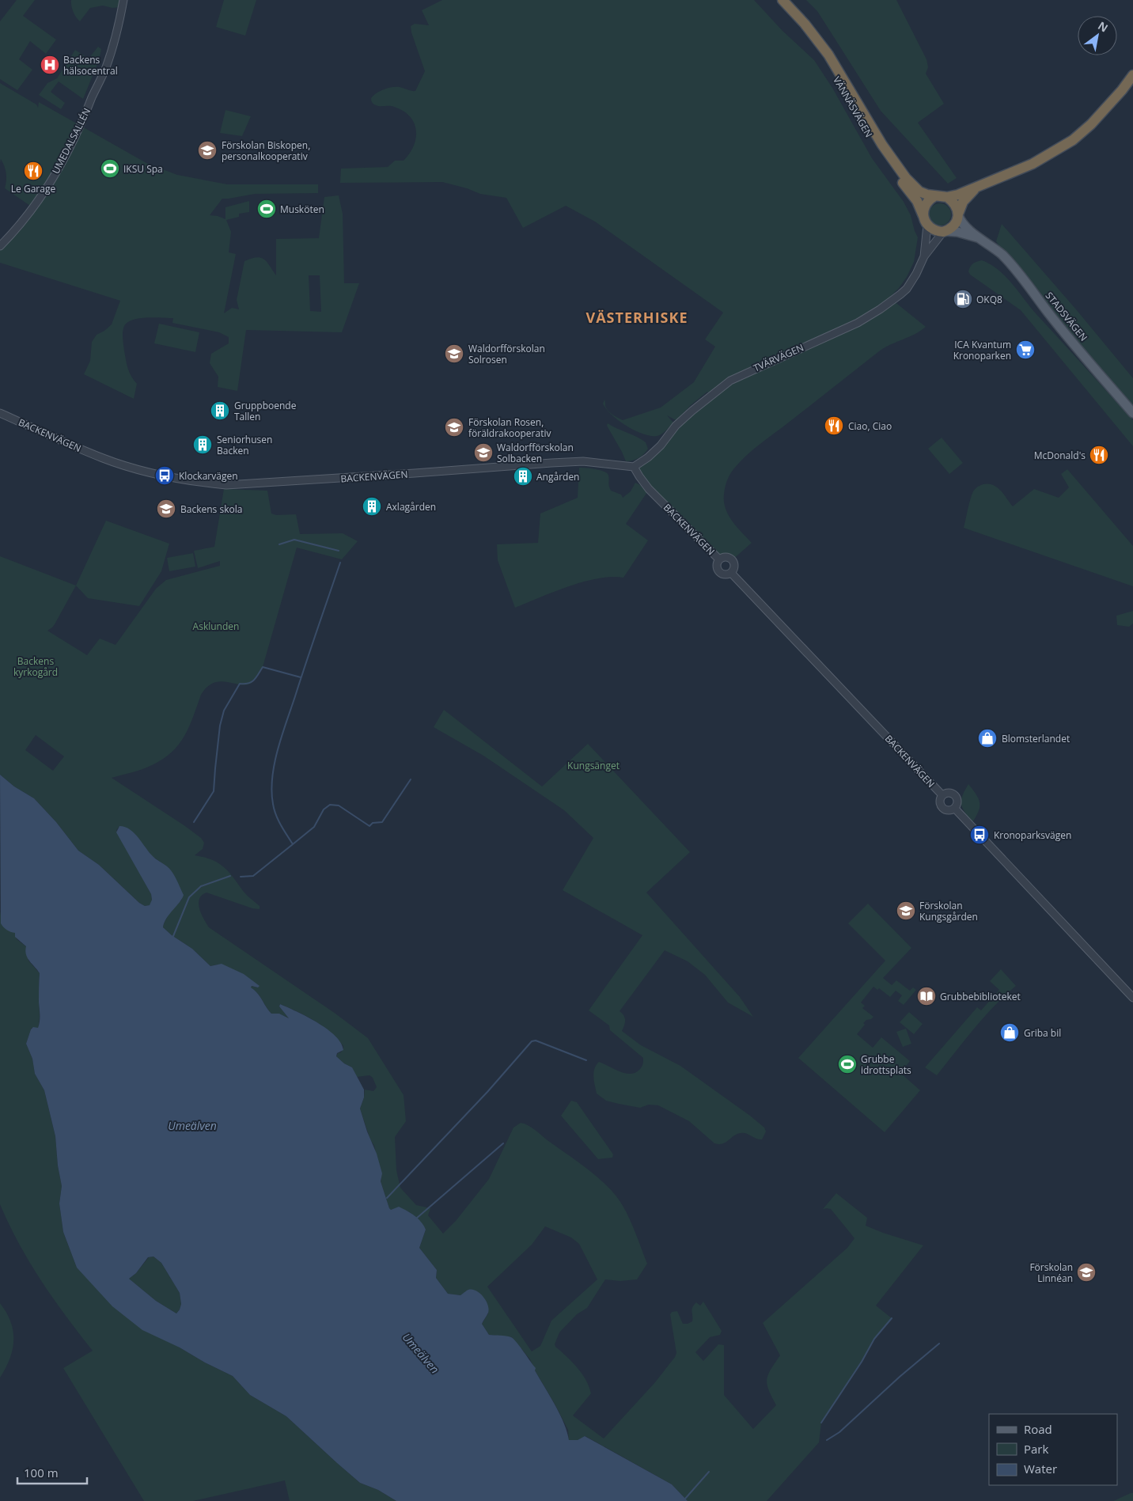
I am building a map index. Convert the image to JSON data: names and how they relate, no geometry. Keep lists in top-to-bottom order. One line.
{"streets":{"highway":["VÄNNÄSVÄGEN"],"main road":["STADSVÄGEN"],"street":["UMEDALSALLÉN","TVÄRVÄGEN","BACKENVÄGEN"]},"crossings":[["VÄNNÄSVÄGEN","STADSVÄGEN"],["VÄNNÄSVÄGEN","TVÄRVÄGEN"],["STADSVÄGEN","TVÄRVÄGEN"],["TVÄRVÄGEN","BACKENVÄGEN"]],"districts":["VÄSTERHISKE"],"water":["Umeälven"],"parks":["Asklunden","Backens kyrkogård","Kungsänget"],"places":{"hospital":["Backens hälsocentral"],"school or university":["Förskolan Biskopen, personalkooperativ","Waldorfförskolan Solrosen","Förskolan Rosen, föräldrakooperativ","Waldorfförskolan Solbacken","Backens skola","Förskolan Kungsgården","Förskolan Linnéan"],"sports":["IKSU Spa","Musköten","Grubbe idrottsplats"],"restaurant":["Le Garage","Ciao, Ciao","McDonald's"],"fuel station":["OKQ8"],"supermarket":["ICA Kvantum Kronoparken"],"building":["Gruppboende Tallen","Seniorhusen Backen","Angården","Axlagården"],"bus stop":["Klockarvägen","Kronoparksvägen"],"shop":["Blomsterlandet","Griba bil"],"library":["Grubbebiblioteket"]},"legend":["Road","Park","Water"],"scale_bar":"100 m","north":"top right"}
